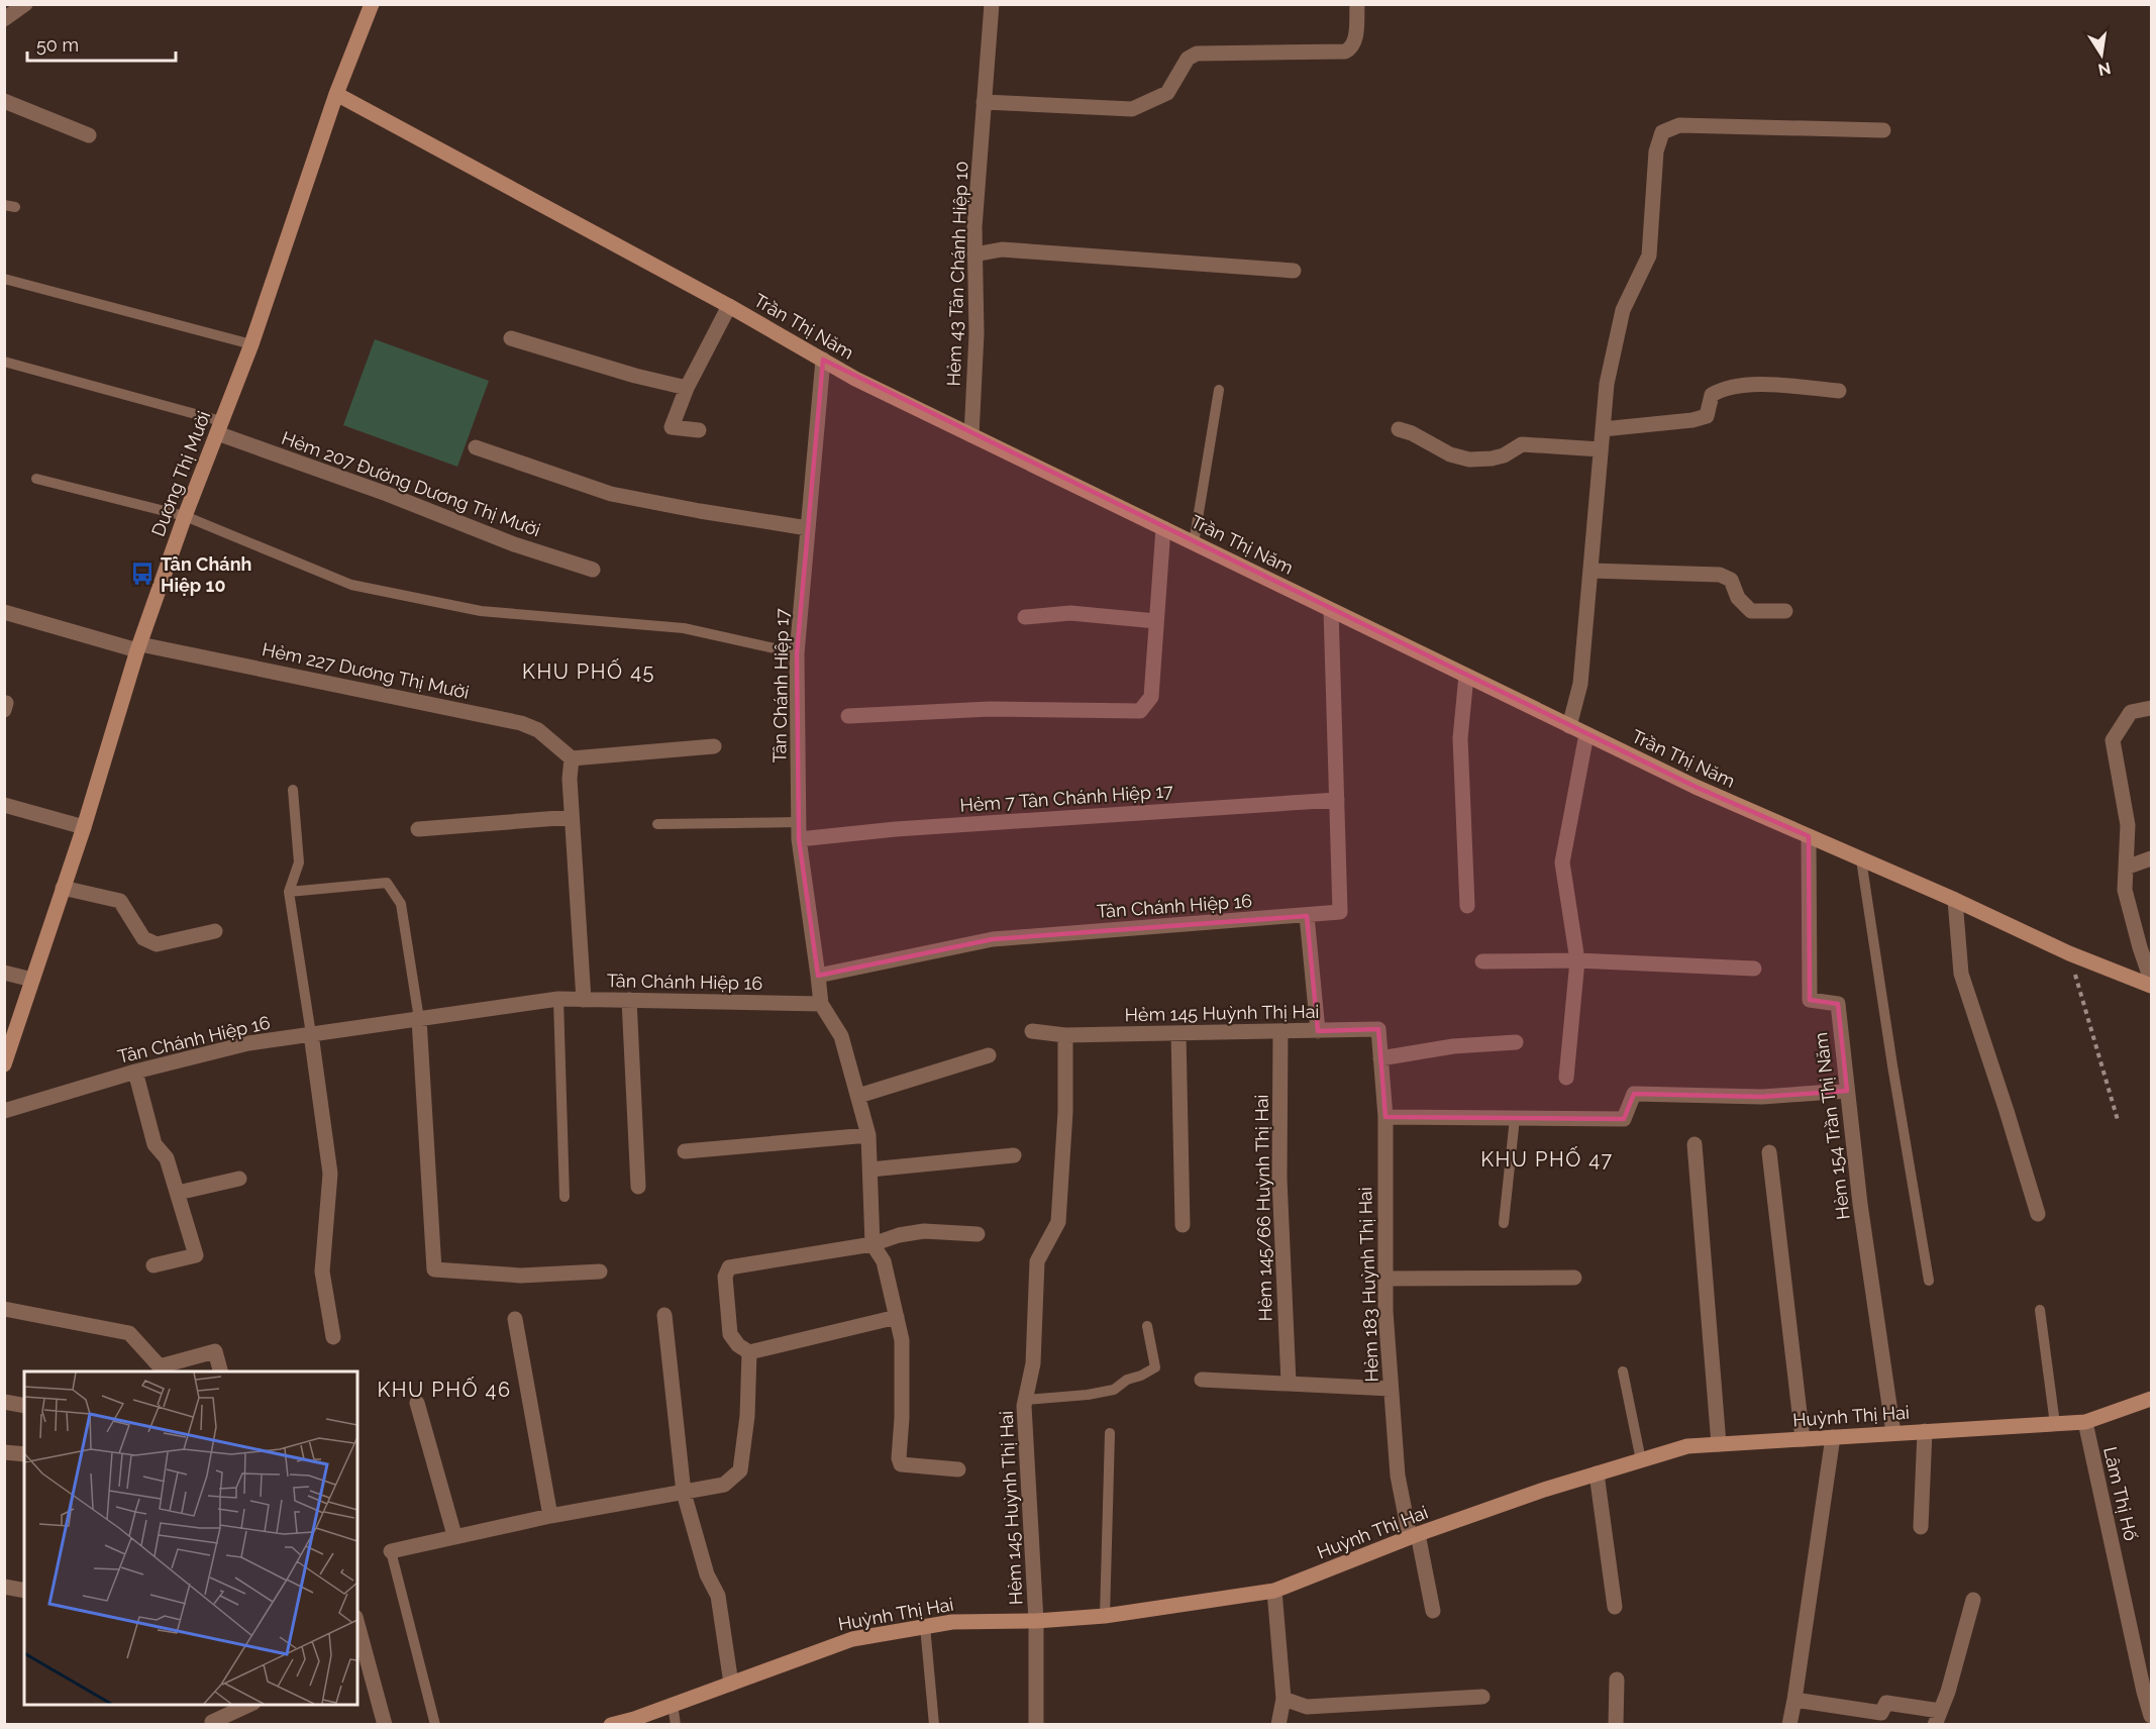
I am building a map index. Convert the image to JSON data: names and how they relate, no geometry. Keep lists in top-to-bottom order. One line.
{"streets":{"street":["Hẻm 43 Tân Chánh Hiệp 10","Trần Thị Năm","Dương Thị Mười","Hẻm 207 Đường Dương Thị Mười","Hẻm 227 Dương Thị Mười","Tân Chánh Hiệp 17","Hẻm 7 Tân Chánh Hiệp 17","Tân Chánh Hiệp 16","Hẻm 145 Huỳnh Thị Hai","Hẻm 154 Trần Thị Năm","Hẻm 145/66 Huỳnh Thị Hai","Hẻm 183 Huỳnh Thị Hai","Huỳnh Thị Hai","Lâm Thị Hố"]},"crossings":[["Hẻm 43 Tân Chánh Hiệp 10","Trần Thị Năm"],["Trần Thị Năm","Dương Thị Mười"],["Trần Thị Năm","Tân Chánh Hiệp 17"],["Trần Thị Năm","Hẻm 154 Trần Thị Năm"],["Dương Thị Mười","Hẻm 207 Đường Dương Thị Mười"],["Dương Thị Mười","Hẻm 227 Dương Thị Mười"],["Tân Chánh Hiệp 17","Hẻm 7 Tân Chánh Hiệp 17"],["Tân Chánh Hiệp 17","Tân Chánh Hiệp 16"],["Hẻm 7 Tân Chánh Hiệp 17","Tân Chánh Hiệp 16"],["Hẻm 145 Huỳnh Thị Hai","Hẻm 145/66 Huỳnh Thị Hai"],["Hẻm 145 Huỳnh Thị Hai","Hẻm 183 Huỳnh Thị Hai"],["Hẻm 145 Huỳnh Thị Hai","Huỳnh Thị Hai"],["Hẻm 154 Trần Thị Năm","Huỳnh Thị Hai"],["Hẻm 183 Huỳnh Thị Hai","Huỳnh Thị Hai"],["Huỳnh Thị Hai","Lâm Thị Hố"]],"districts":["KHU PHỐ 45","KHU PHỐ 47","KHU PHỐ 46"],"places":{"bus stop":["Tân Chánh Hiệp 10"]},"scale_bar":"50 m","north":"bottom"}
